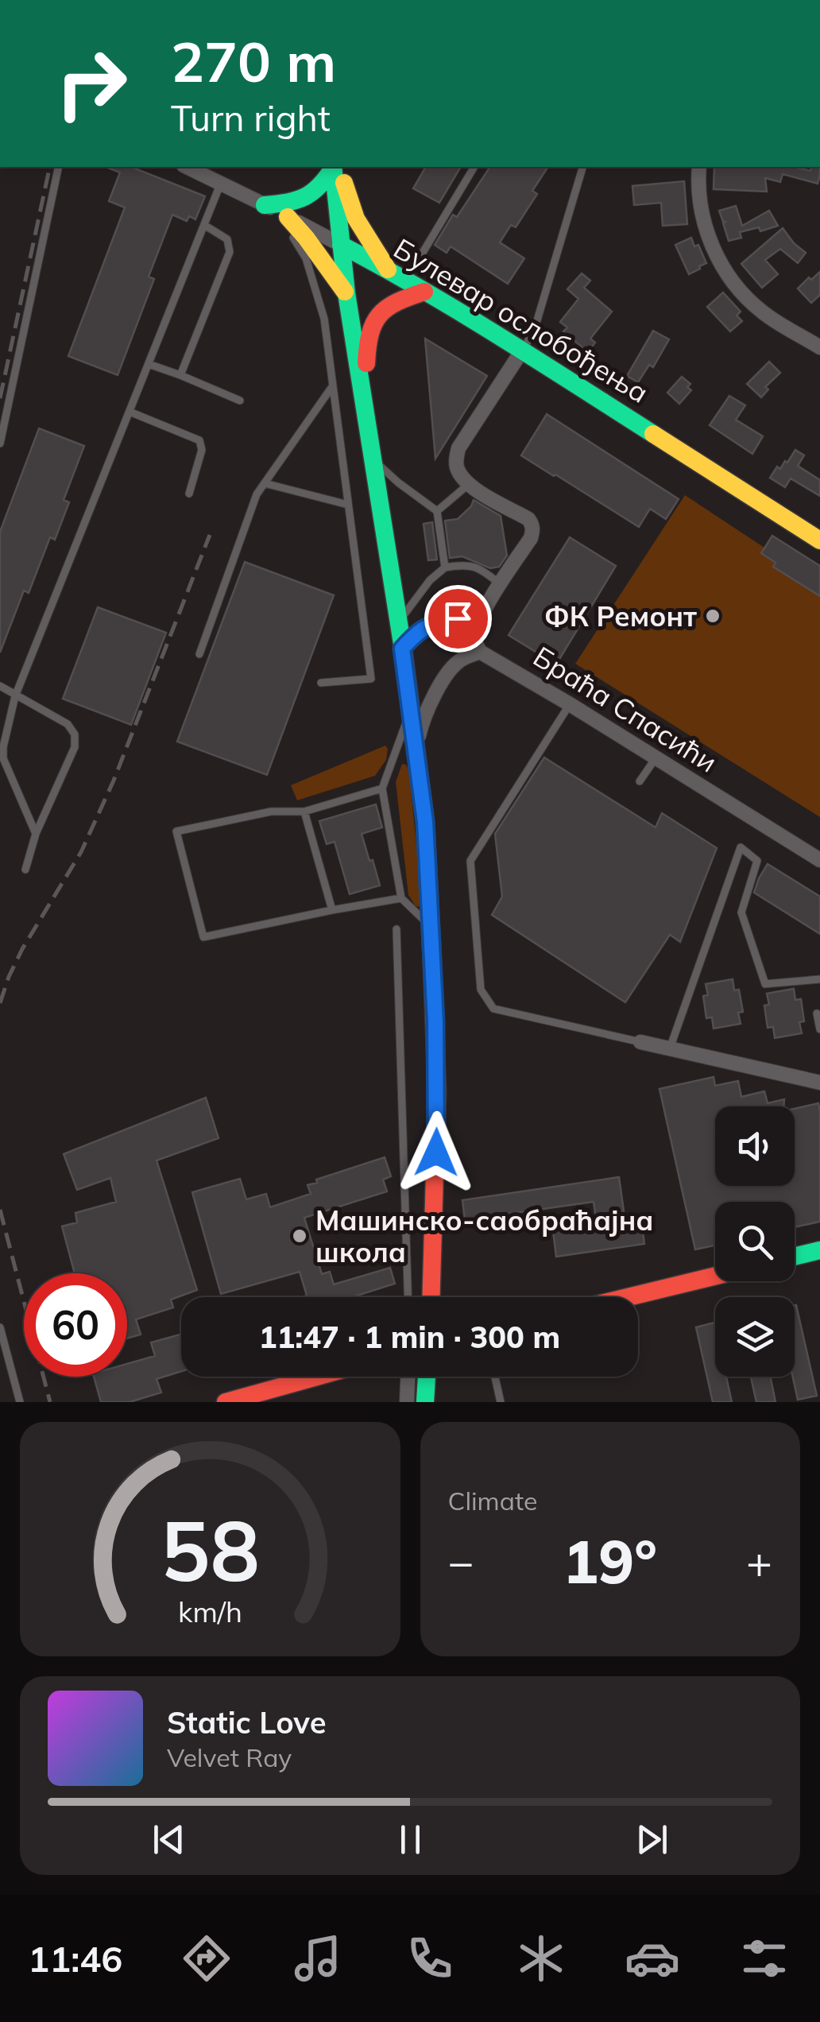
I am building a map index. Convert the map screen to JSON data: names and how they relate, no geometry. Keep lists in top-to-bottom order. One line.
{"streets":{"main road":["Булевар ослобођења"],"street":["Браћа Спасићи"]},"places":["ФК Ремонт","Машинско-саобраћајна школа"],"page":{"turn":["270 m","Turn right"],"limit":"60","trip":"11:47 · 1 min · 300 m","tile":"Climate","heat":["−","19°","+"],"song":["Static Love","Velvet Ray"],"tabs":"11:46","gauge":["58","km/h"]}}
